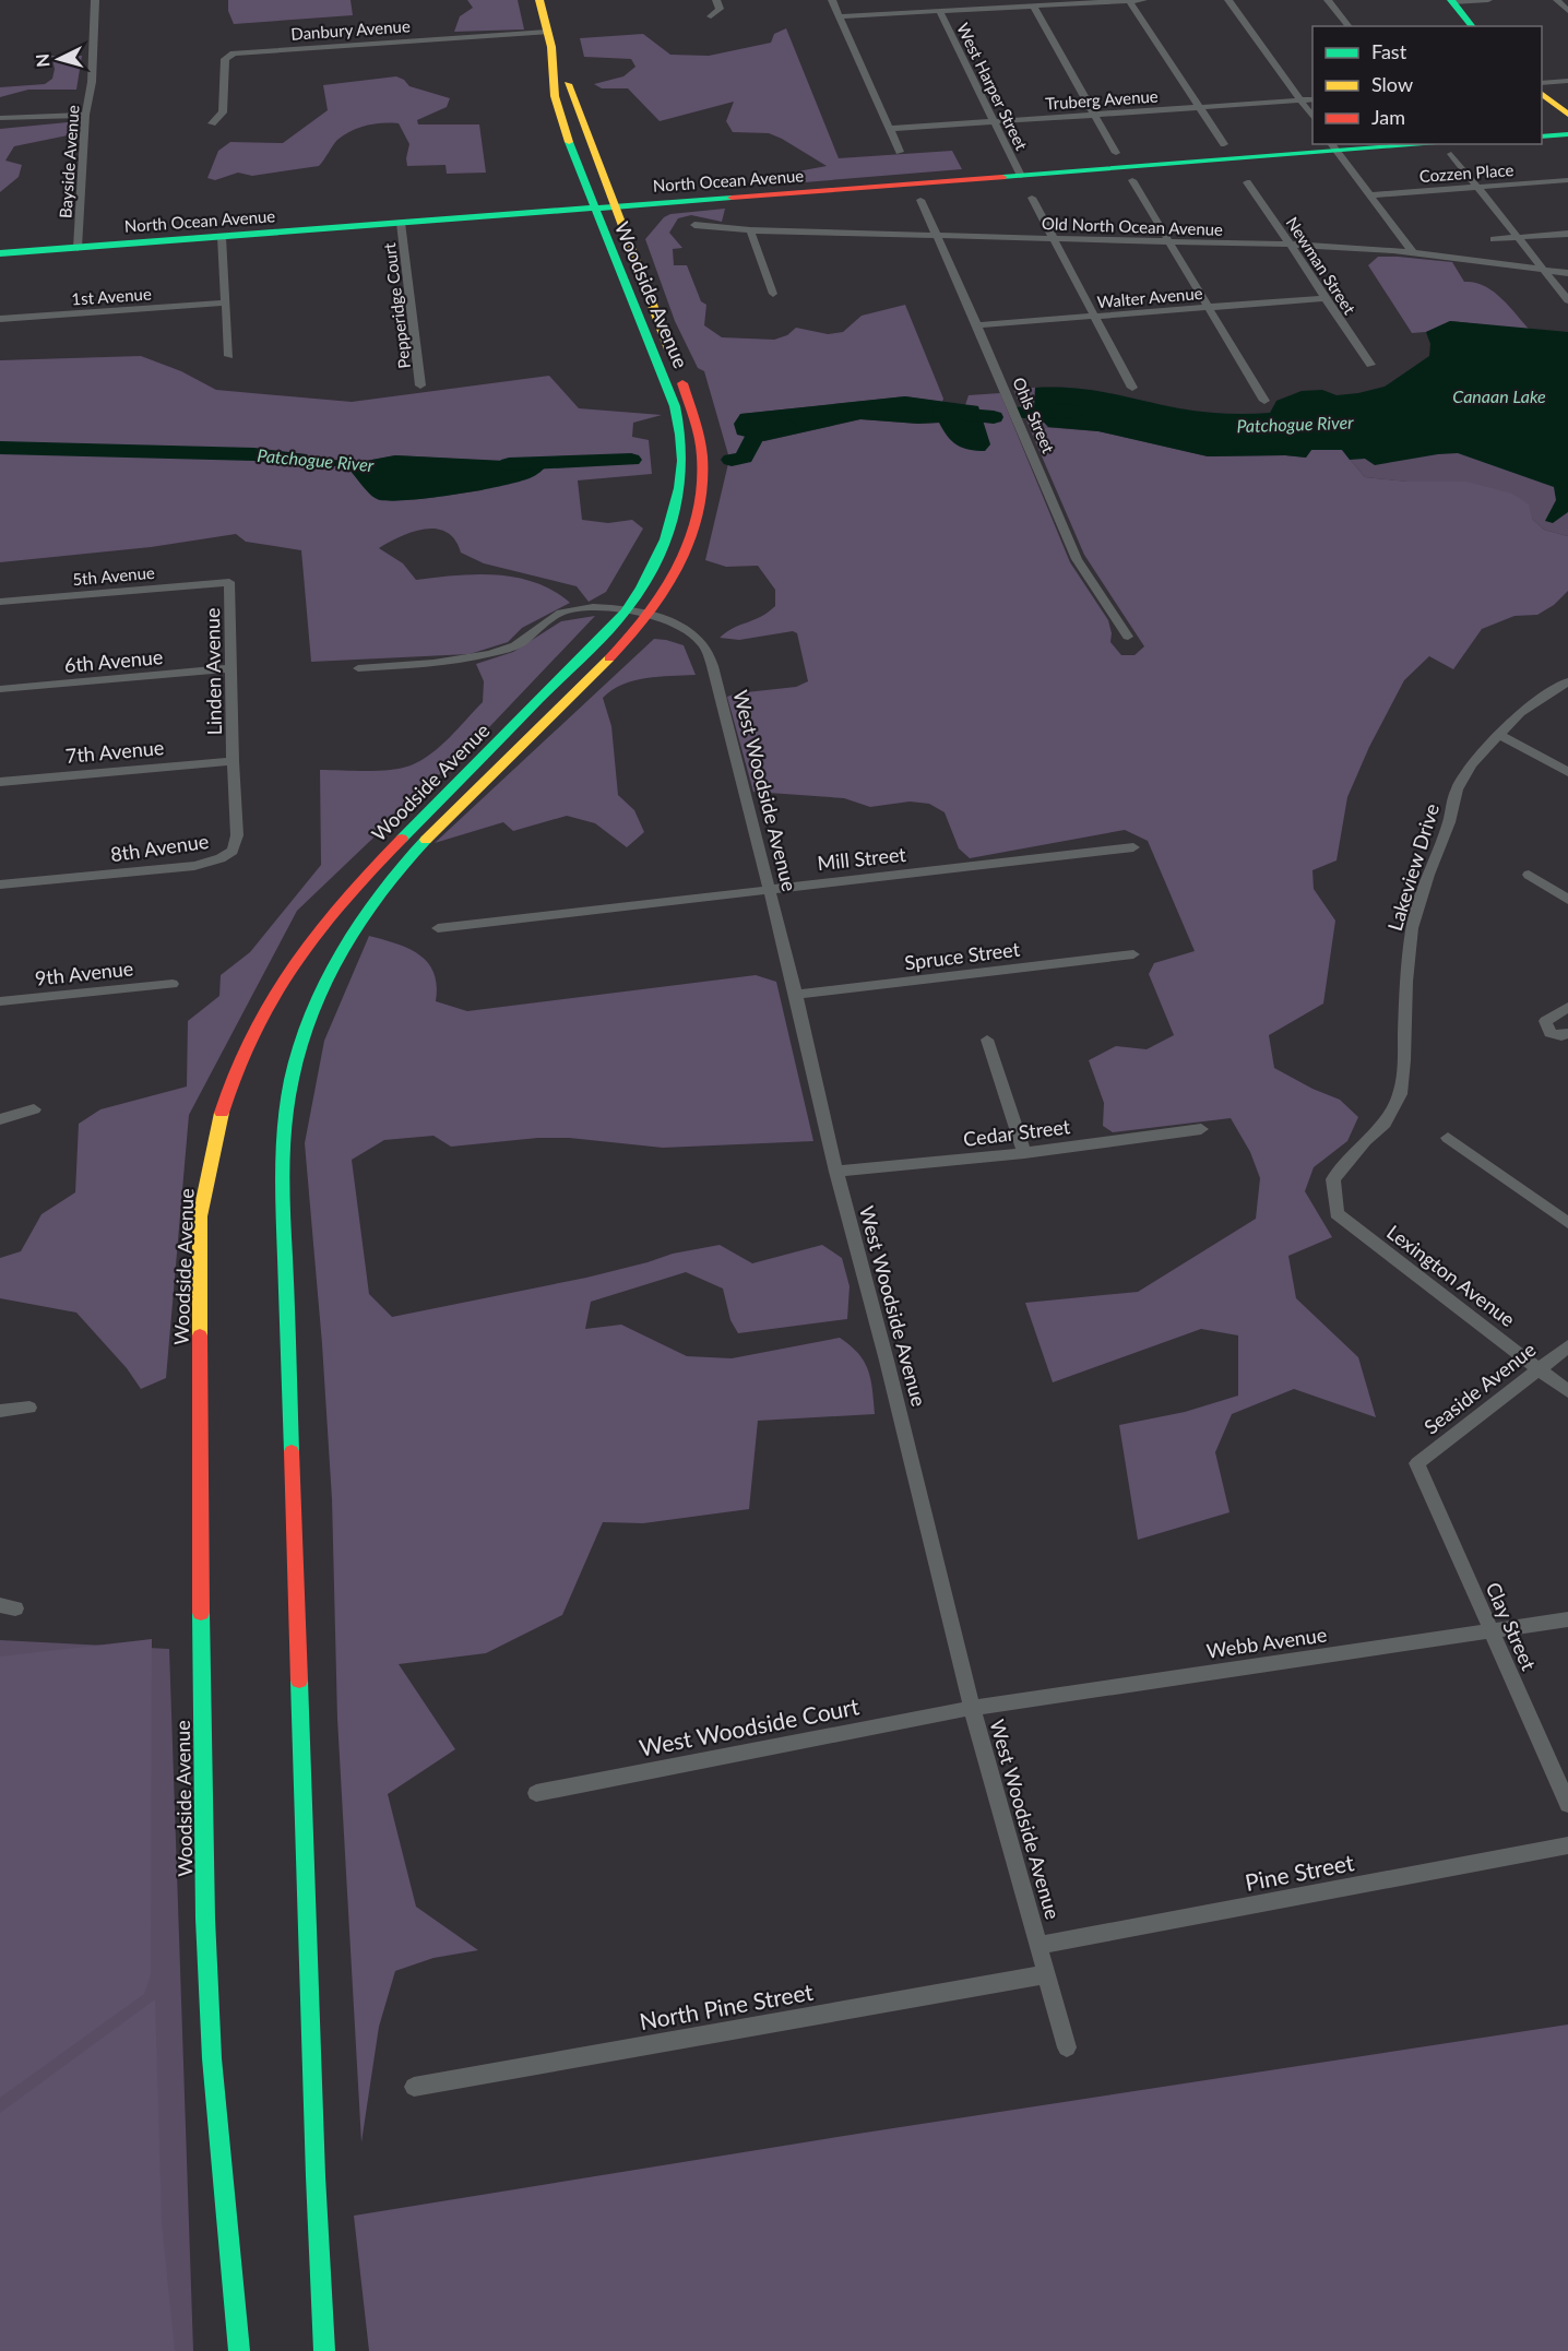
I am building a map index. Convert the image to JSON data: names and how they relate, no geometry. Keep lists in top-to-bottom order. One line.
{"streets":{"main road":["North Ocean Avenue","Woodside Avenue"],"street":["Danbury Avenue","West Harper Street","Truberg Avenue","Bayside Avenue","Cozzen Place","Old North Ocean Avenue","Newman Street","1st Avenue","Walter Avenue","Pepperidge Court","Ohls Street","5th Avenue","6th Avenue","Linden Avenue","7th Avenue","West Woodside Avenue","8th Avenue","Mill Street","Lakeview Drive","Spruce Street","9th Avenue","Cedar Street","Lexington Avenue","Seaside Avenue","Clay Street","Webb Avenue","West Woodside Court","Pine Street","North Pine Street"]},"crossings":[["West Harper Street","Truberg Avenue"],["West Harper Street","North Ocean Avenue"],["Bayside Avenue","North Ocean Avenue"],["North Ocean Avenue","Woodside Avenue"],["North Ocean Avenue","Pepperidge Court"],["Old North Ocean Avenue","Newman Street"],["Old North Ocean Avenue","Ohls Street"],["Newman Street","Walter Avenue"],["Woodside Avenue","West Woodside Avenue"],["Walter Avenue","Ohls Street"],["5th Avenue","Linden Avenue"],["6th Avenue","Linden Avenue"],["Linden Avenue","7th Avenue"],["Linden Avenue","8th Avenue"],["7th Avenue","8th Avenue"],["West Woodside Avenue","Mill Street"],["West Woodside Avenue","Spruce Street"],["West Woodside Avenue","Cedar Street"],["West Woodside Avenue","Webb Avenue"],["West Woodside Avenue","West Woodside Court"],["West Woodside Avenue","Pine Street"],["West Woodside Avenue","North Pine Street"],["Lakeview Drive","Lexington Avenue"],["Lexington Avenue","Seaside Avenue"],["Seaside Avenue","Clay Street"],["Clay Street","Webb Avenue"],["Webb Avenue","West Woodside Court"]],"water":["Canaan Lake","Patchogue River"],"legend":["Fast","Slow","Jam"],"north":"left"}
